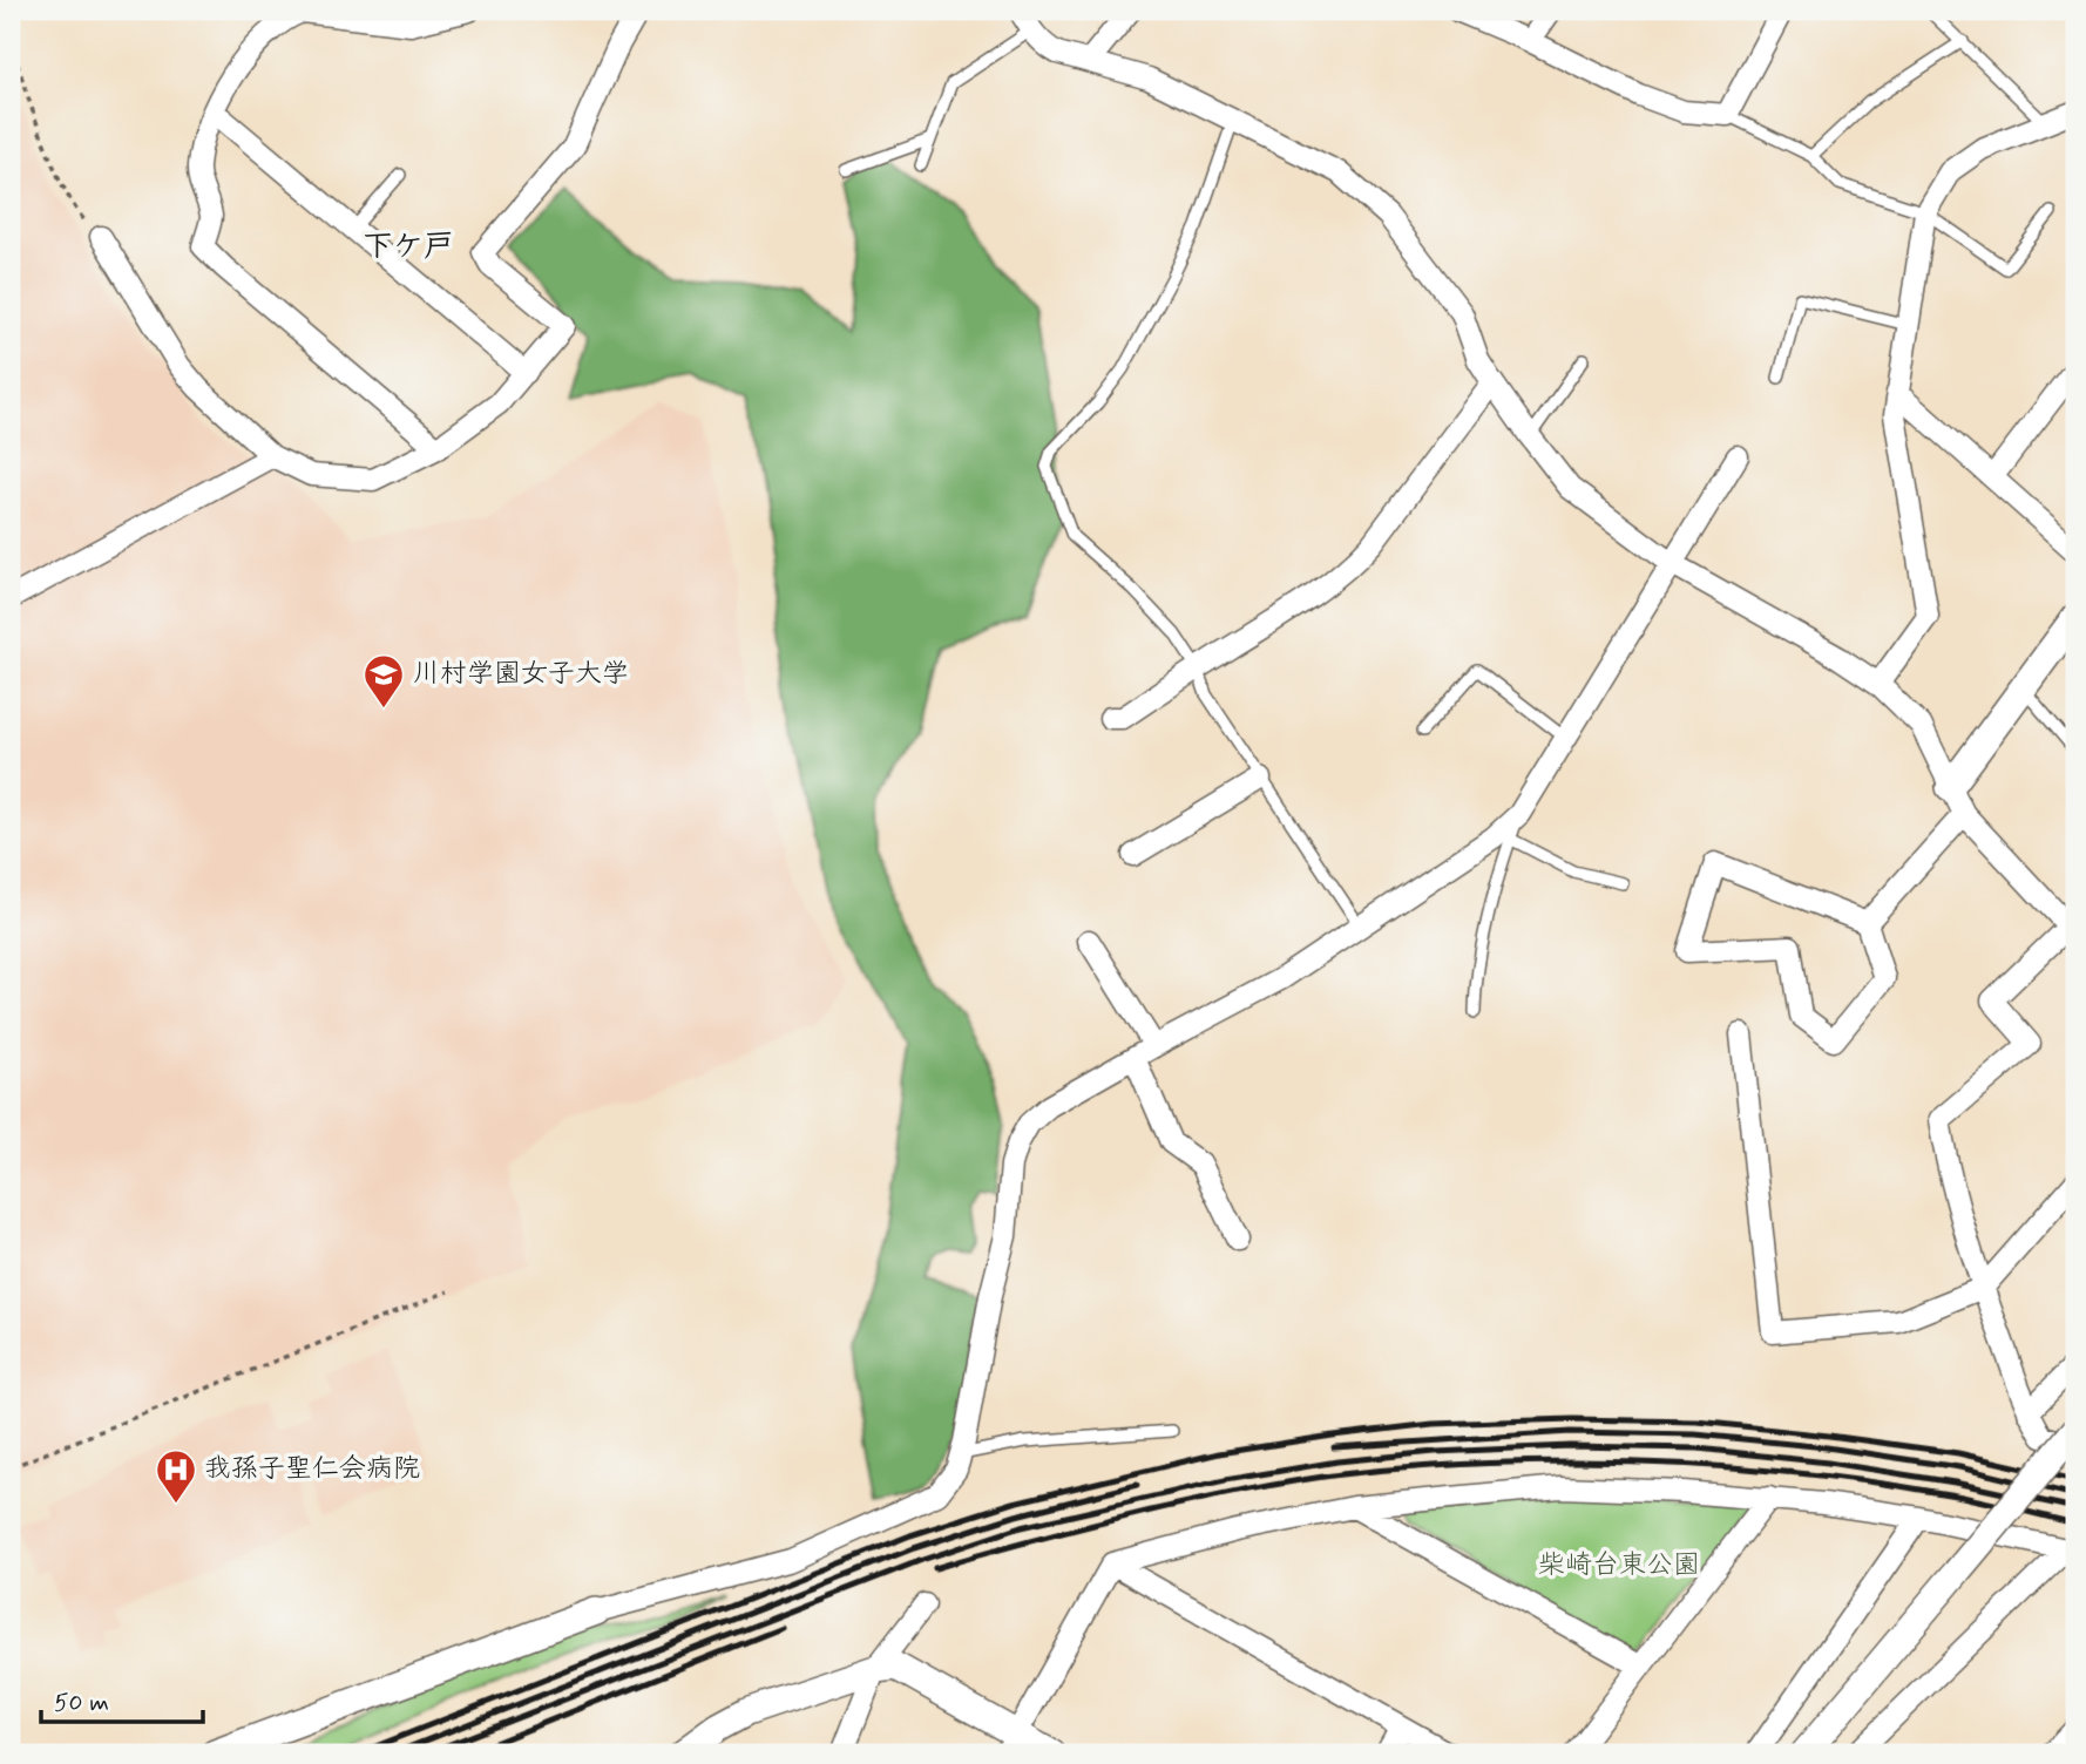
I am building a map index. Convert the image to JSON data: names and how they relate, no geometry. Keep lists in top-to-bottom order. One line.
{"districts":["下ケ戸"],"parks":["柴崎台東公園"],"places":{"school or university":["川村学園女子大学"],"hospital":["我孫子聖仁会病院"]},"scale_bar":"50 m"}
